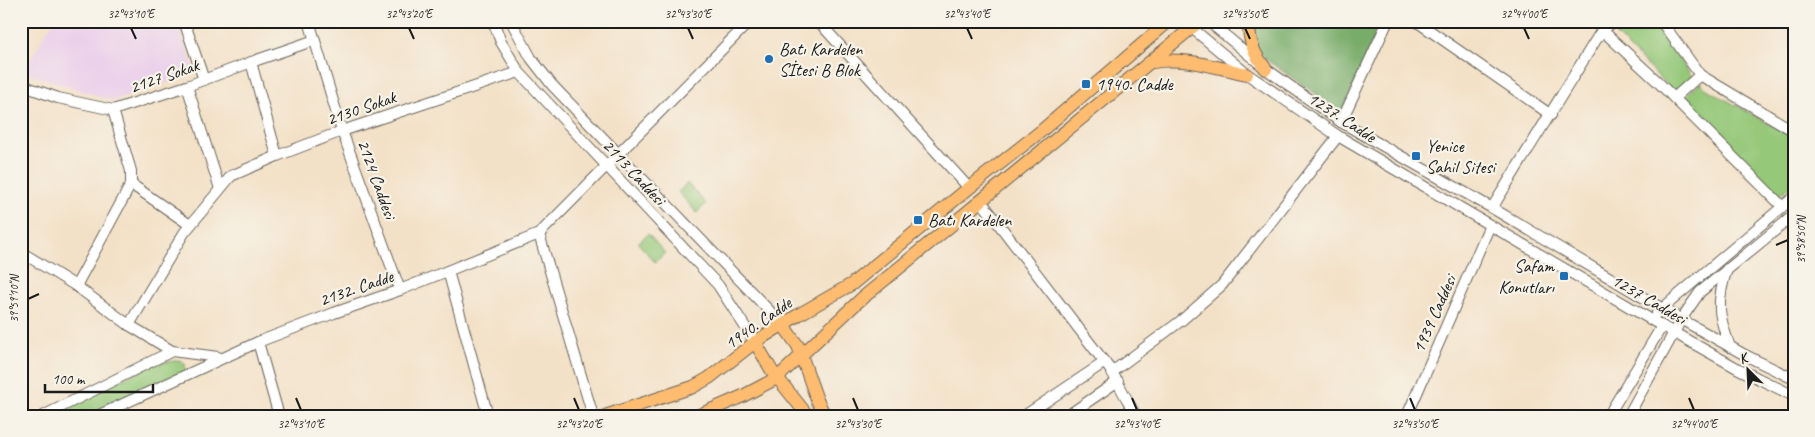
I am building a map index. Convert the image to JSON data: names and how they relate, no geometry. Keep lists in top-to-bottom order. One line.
{"streets":{"main road":["1940. Cadde"],"street":["2127 Sokak","2130 Sokak","1237. Cadde","2113 Caddesi","2124 Caddesi","2132. Cadde","1237 Caddesi","1939 Caddesi"]},"crossings":[["2127 Sokak","2124 Caddesi"],["2130 Sokak","2113 Caddesi"],["2130 Sokak","2124 Caddesi"],["1237. Cadde","1237 Caddesi"],["1237. Cadde","1939 Caddesi"],["2113 Caddesi","2132. Cadde"],["2113 Caddesi","1940. Cadde"],["2124 Caddesi","2132. Cadde"],["1237 Caddesi","1939 Caddesi"]],"places":{"other":["Batı Kardelen Sİtesi B Blok"],"transit":["1940. Cadde","Yenice Sahil Sitesi","Batı Kardelen","Safam Konutları"]},"scale_bar":"100 m","north":"top left","coordinates":["32°43'10\"E","32°43'20\"E","32°43'30\"E","32°43'40\"E","32°43'50\"E","32°44'00\"E","39°58'50\"N","39°59'10\"N"]}
